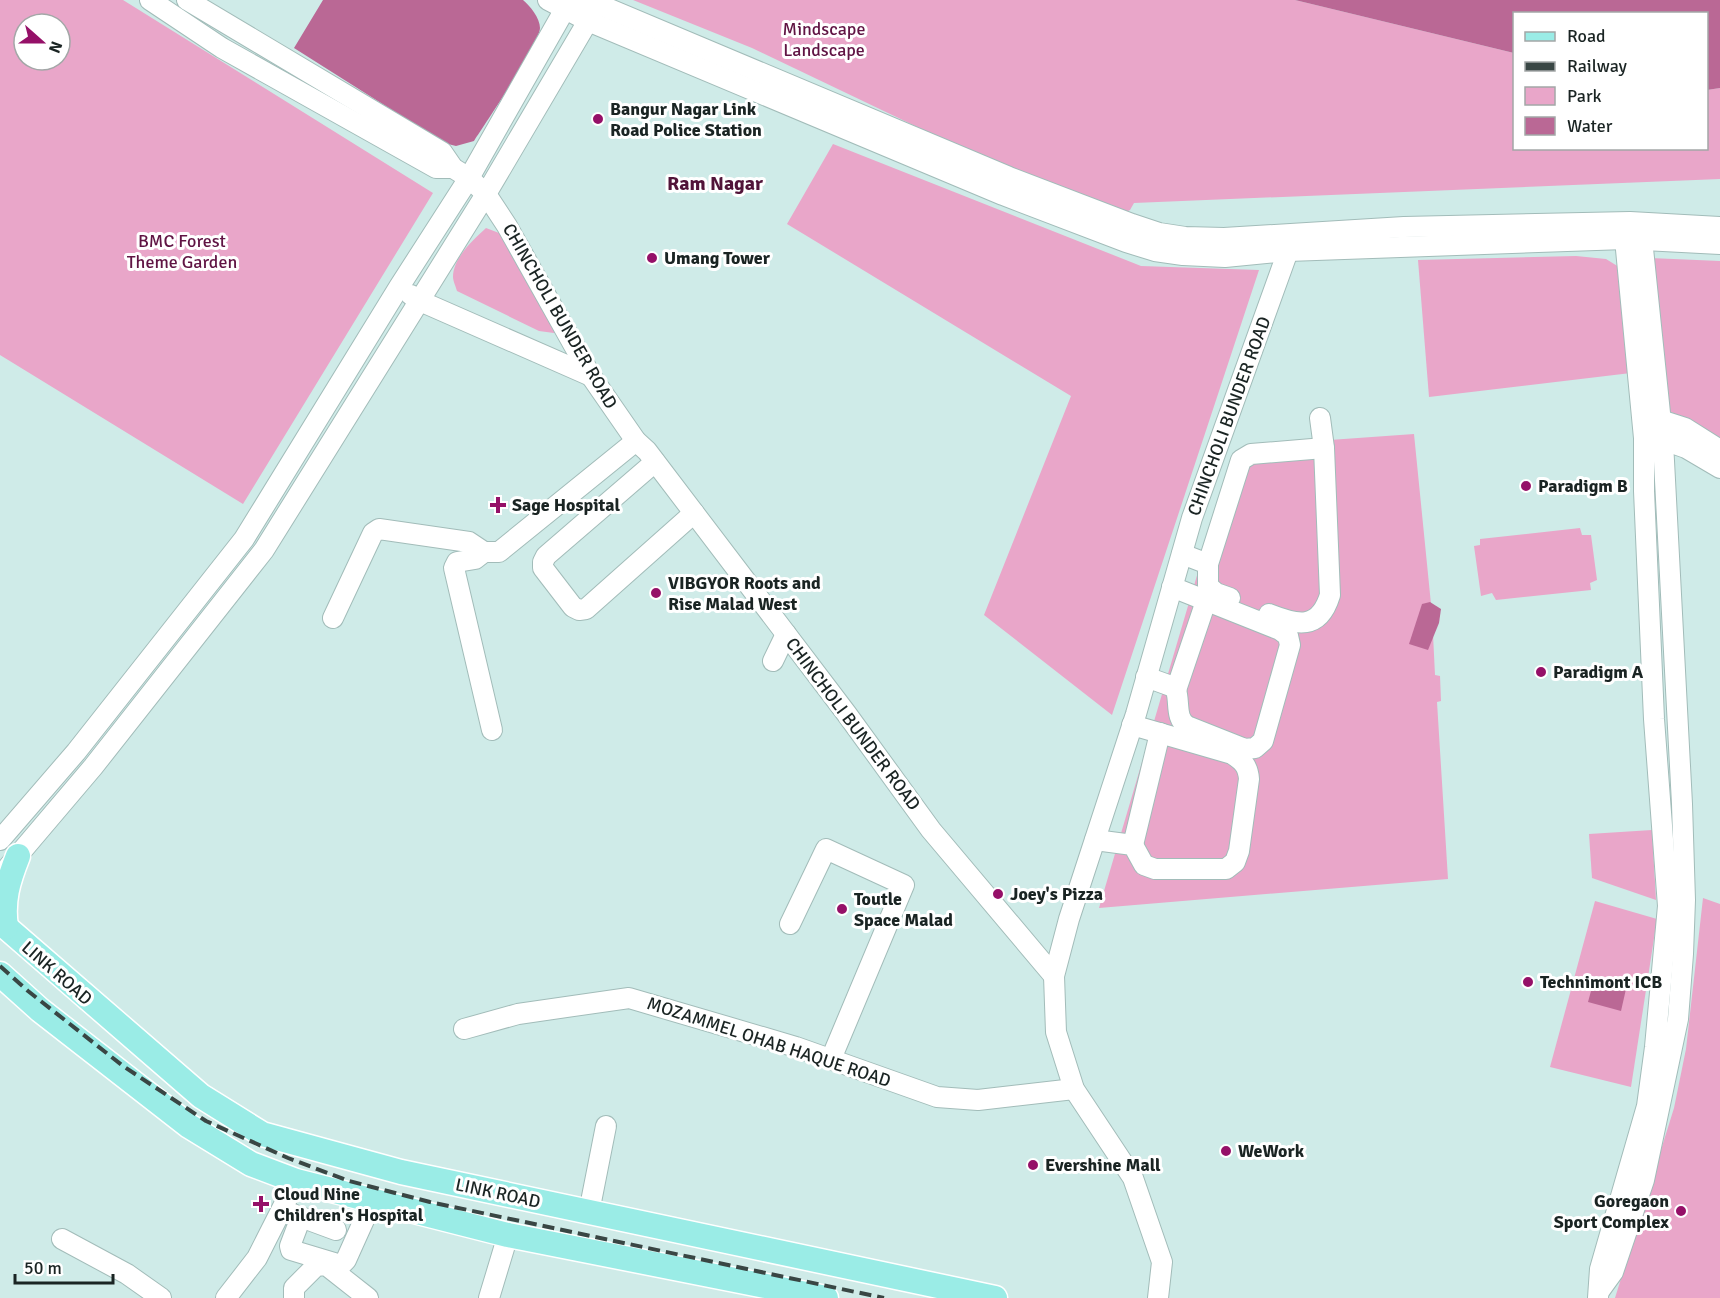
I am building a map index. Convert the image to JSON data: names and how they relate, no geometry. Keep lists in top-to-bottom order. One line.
{"streets":{"main road":["LINK ROAD"],"street":["CHINCHOLI BUNDER ROAD","MOZAMMEL OHAB HAQUE ROAD"]},"crossings":[["CHINCHOLI BUNDER ROAD","MOZAMMEL OHAB HAQUE ROAD"]],"districts":["Ram Nagar"],"parks":["Mindscape Landscape","BMC Forest Theme Garden"],"places":{"other":["Bangur Nagar Link Road Police Station","Umang Tower","Paradigm B","VIBGYOR Roots and Rise Malad West","Paradigm A","Joey's Pizza","Toutle Space Malad","Technimont ICB","WeWork","Evershine Mall","Goregaon Sport Complex"],"health":["Sage Hospital","Cloud Nine Children's Hospital"]},"legend":["Road","Railway","Park","Water"],"scale_bar":"50 m","north":"right"}
